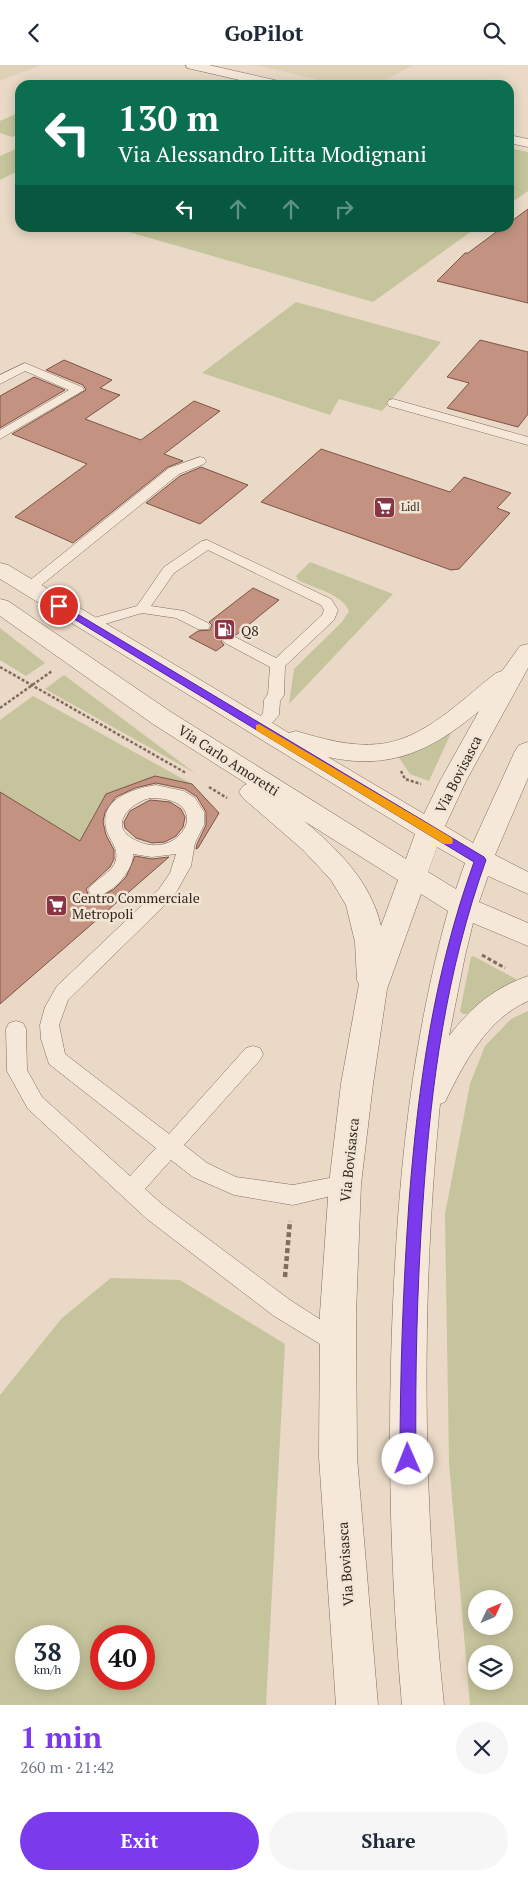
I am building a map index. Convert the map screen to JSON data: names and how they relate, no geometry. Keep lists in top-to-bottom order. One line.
{"streets":{"street":["Via Carlo Amoretti","Via Bovisasca"]},"crossings":[["Via Carlo Amoretti","Via Bovisasca"]],"places":{"supermarket":["Lidl","Centro Commerciale Metropoli"],"fuel station":["Q8"]},"north":"top right","page":{"header":"GoPilot","turn":["130 m","Via Alessandro Litta Modignani"],"speed":"38 km/h","limit":"40","heading":["1 min","260 m · 21:42"],"buttons":["Exit","Share"]}}
